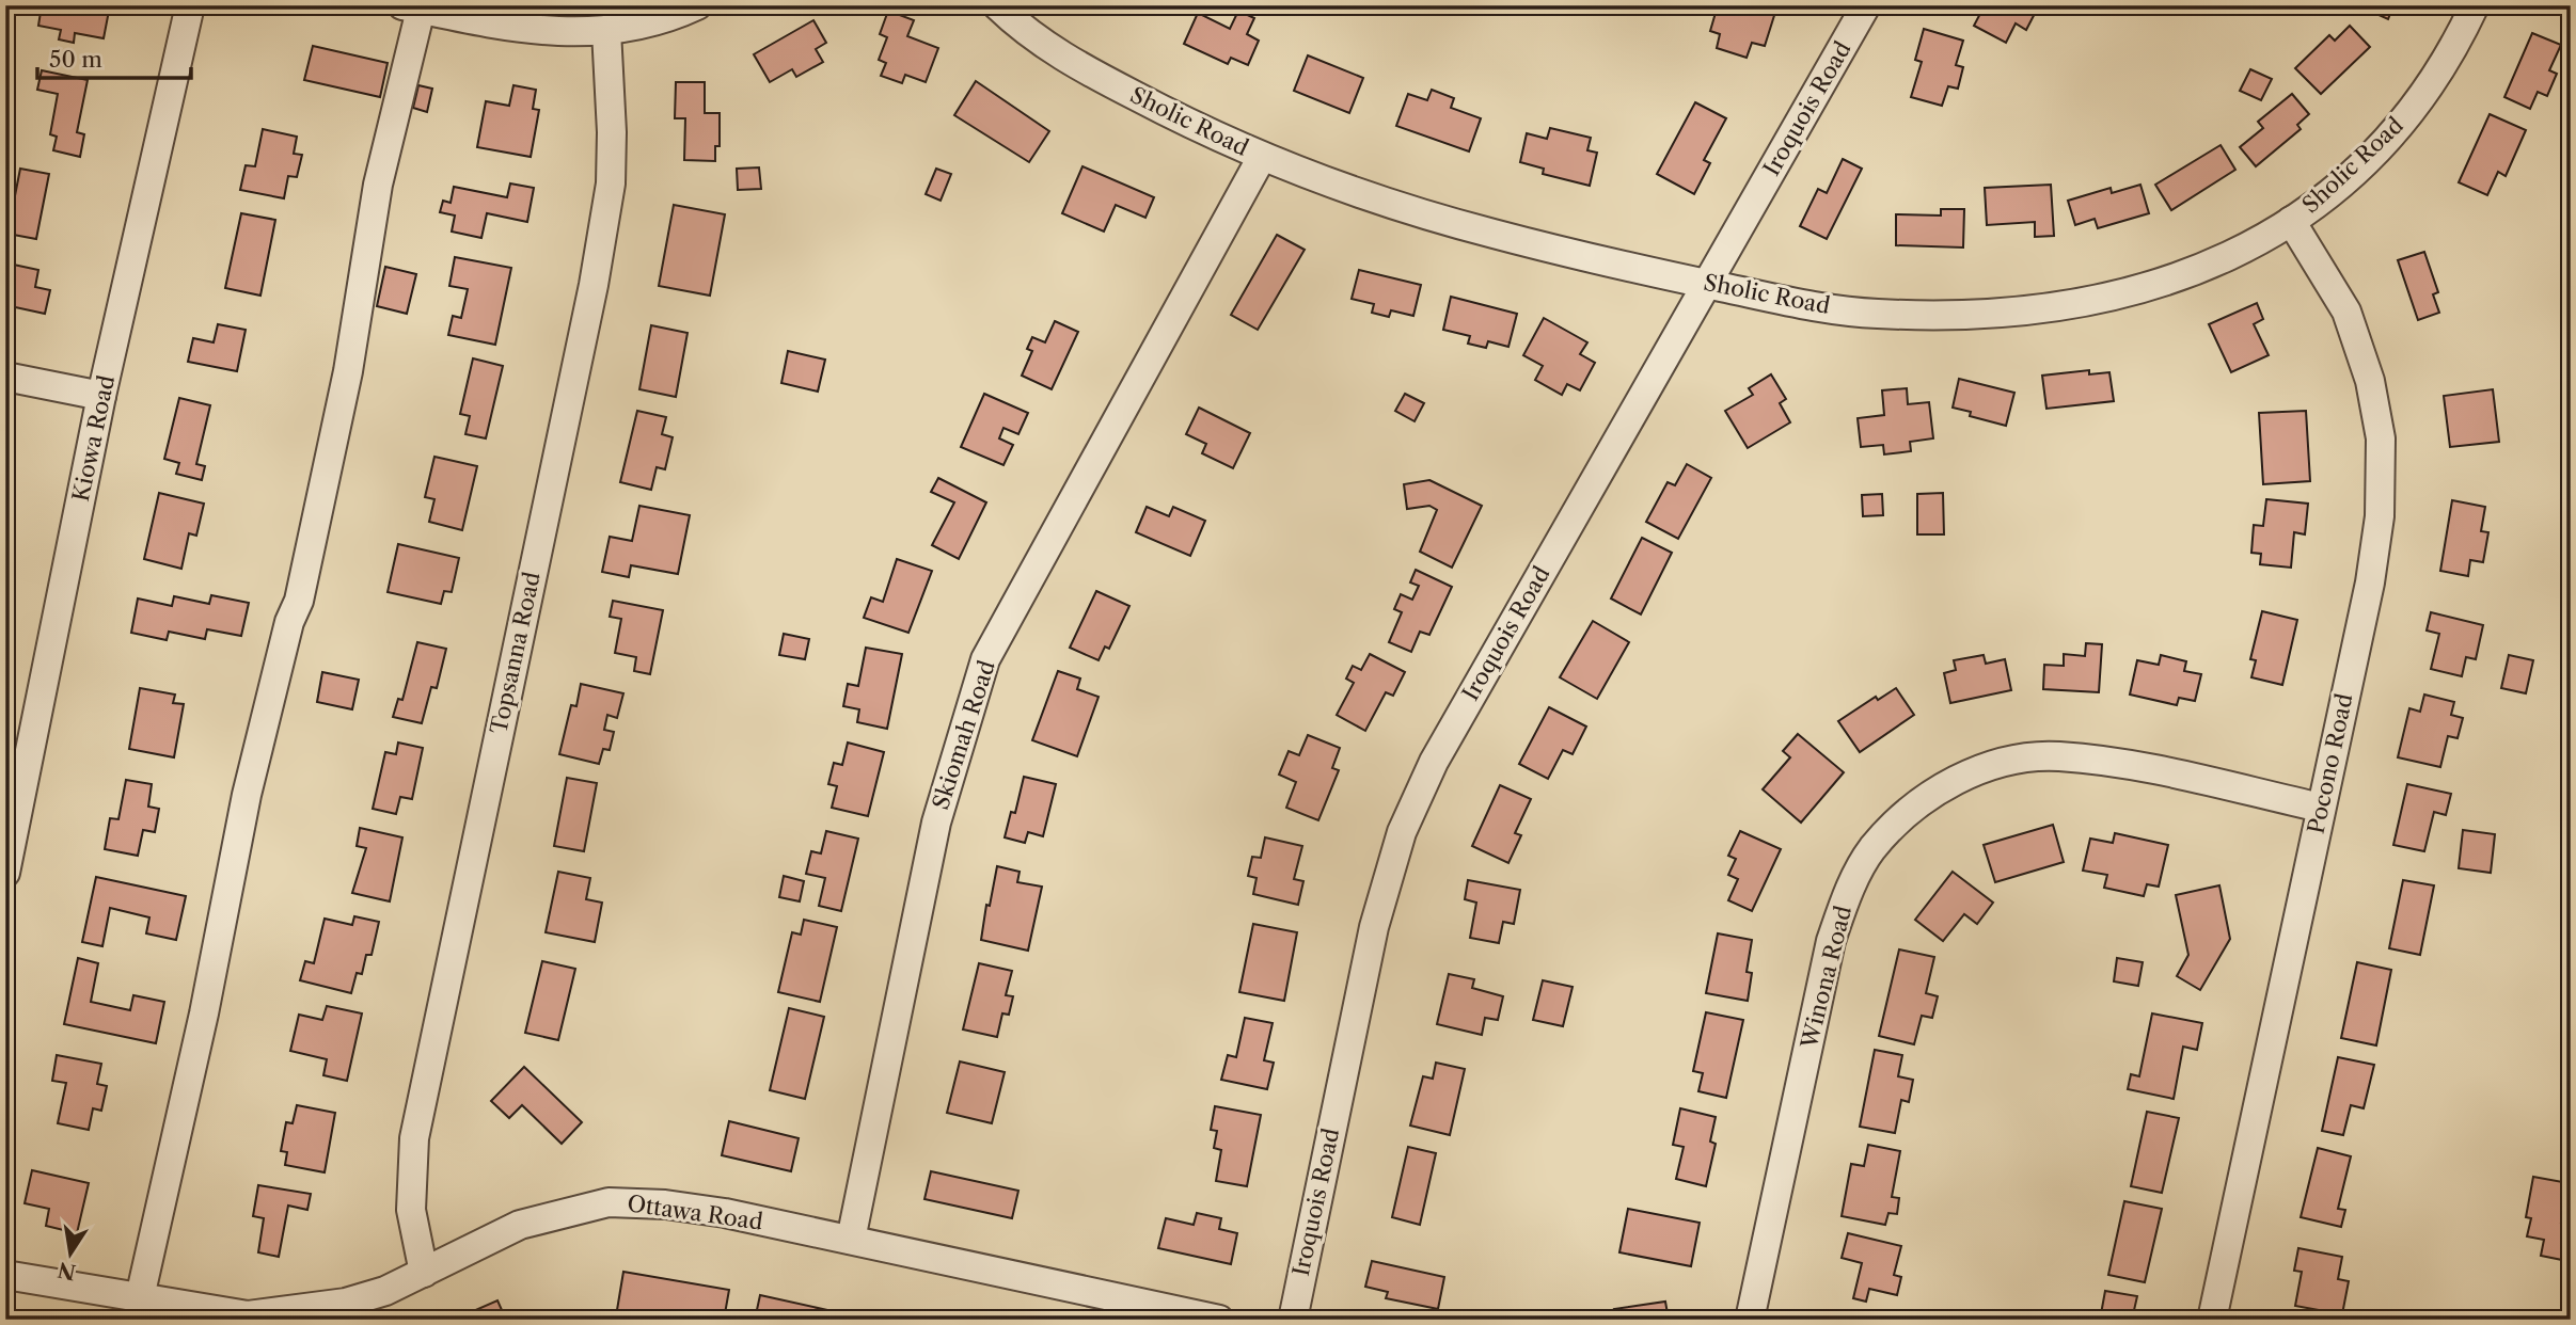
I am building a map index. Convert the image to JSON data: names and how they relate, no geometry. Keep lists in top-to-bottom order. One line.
{"streets":{"street":["Iroquois Road","Sholic Road","Kiowa Road","Topsanna Road","Skiomah Road","Pocono Road","Winona Road","Ottawa Road"]},"crossings":[["Iroquois Road","Sholic Road"],["Sholic Road","Skiomah Road"],["Sholic Road","Pocono Road"],["Topsanna Road","Ottawa Road"],["Skiomah Road","Ottawa Road"],["Pocono Road","Winona Road"]],"scale_bar":"50 m","north":"bottom"}
